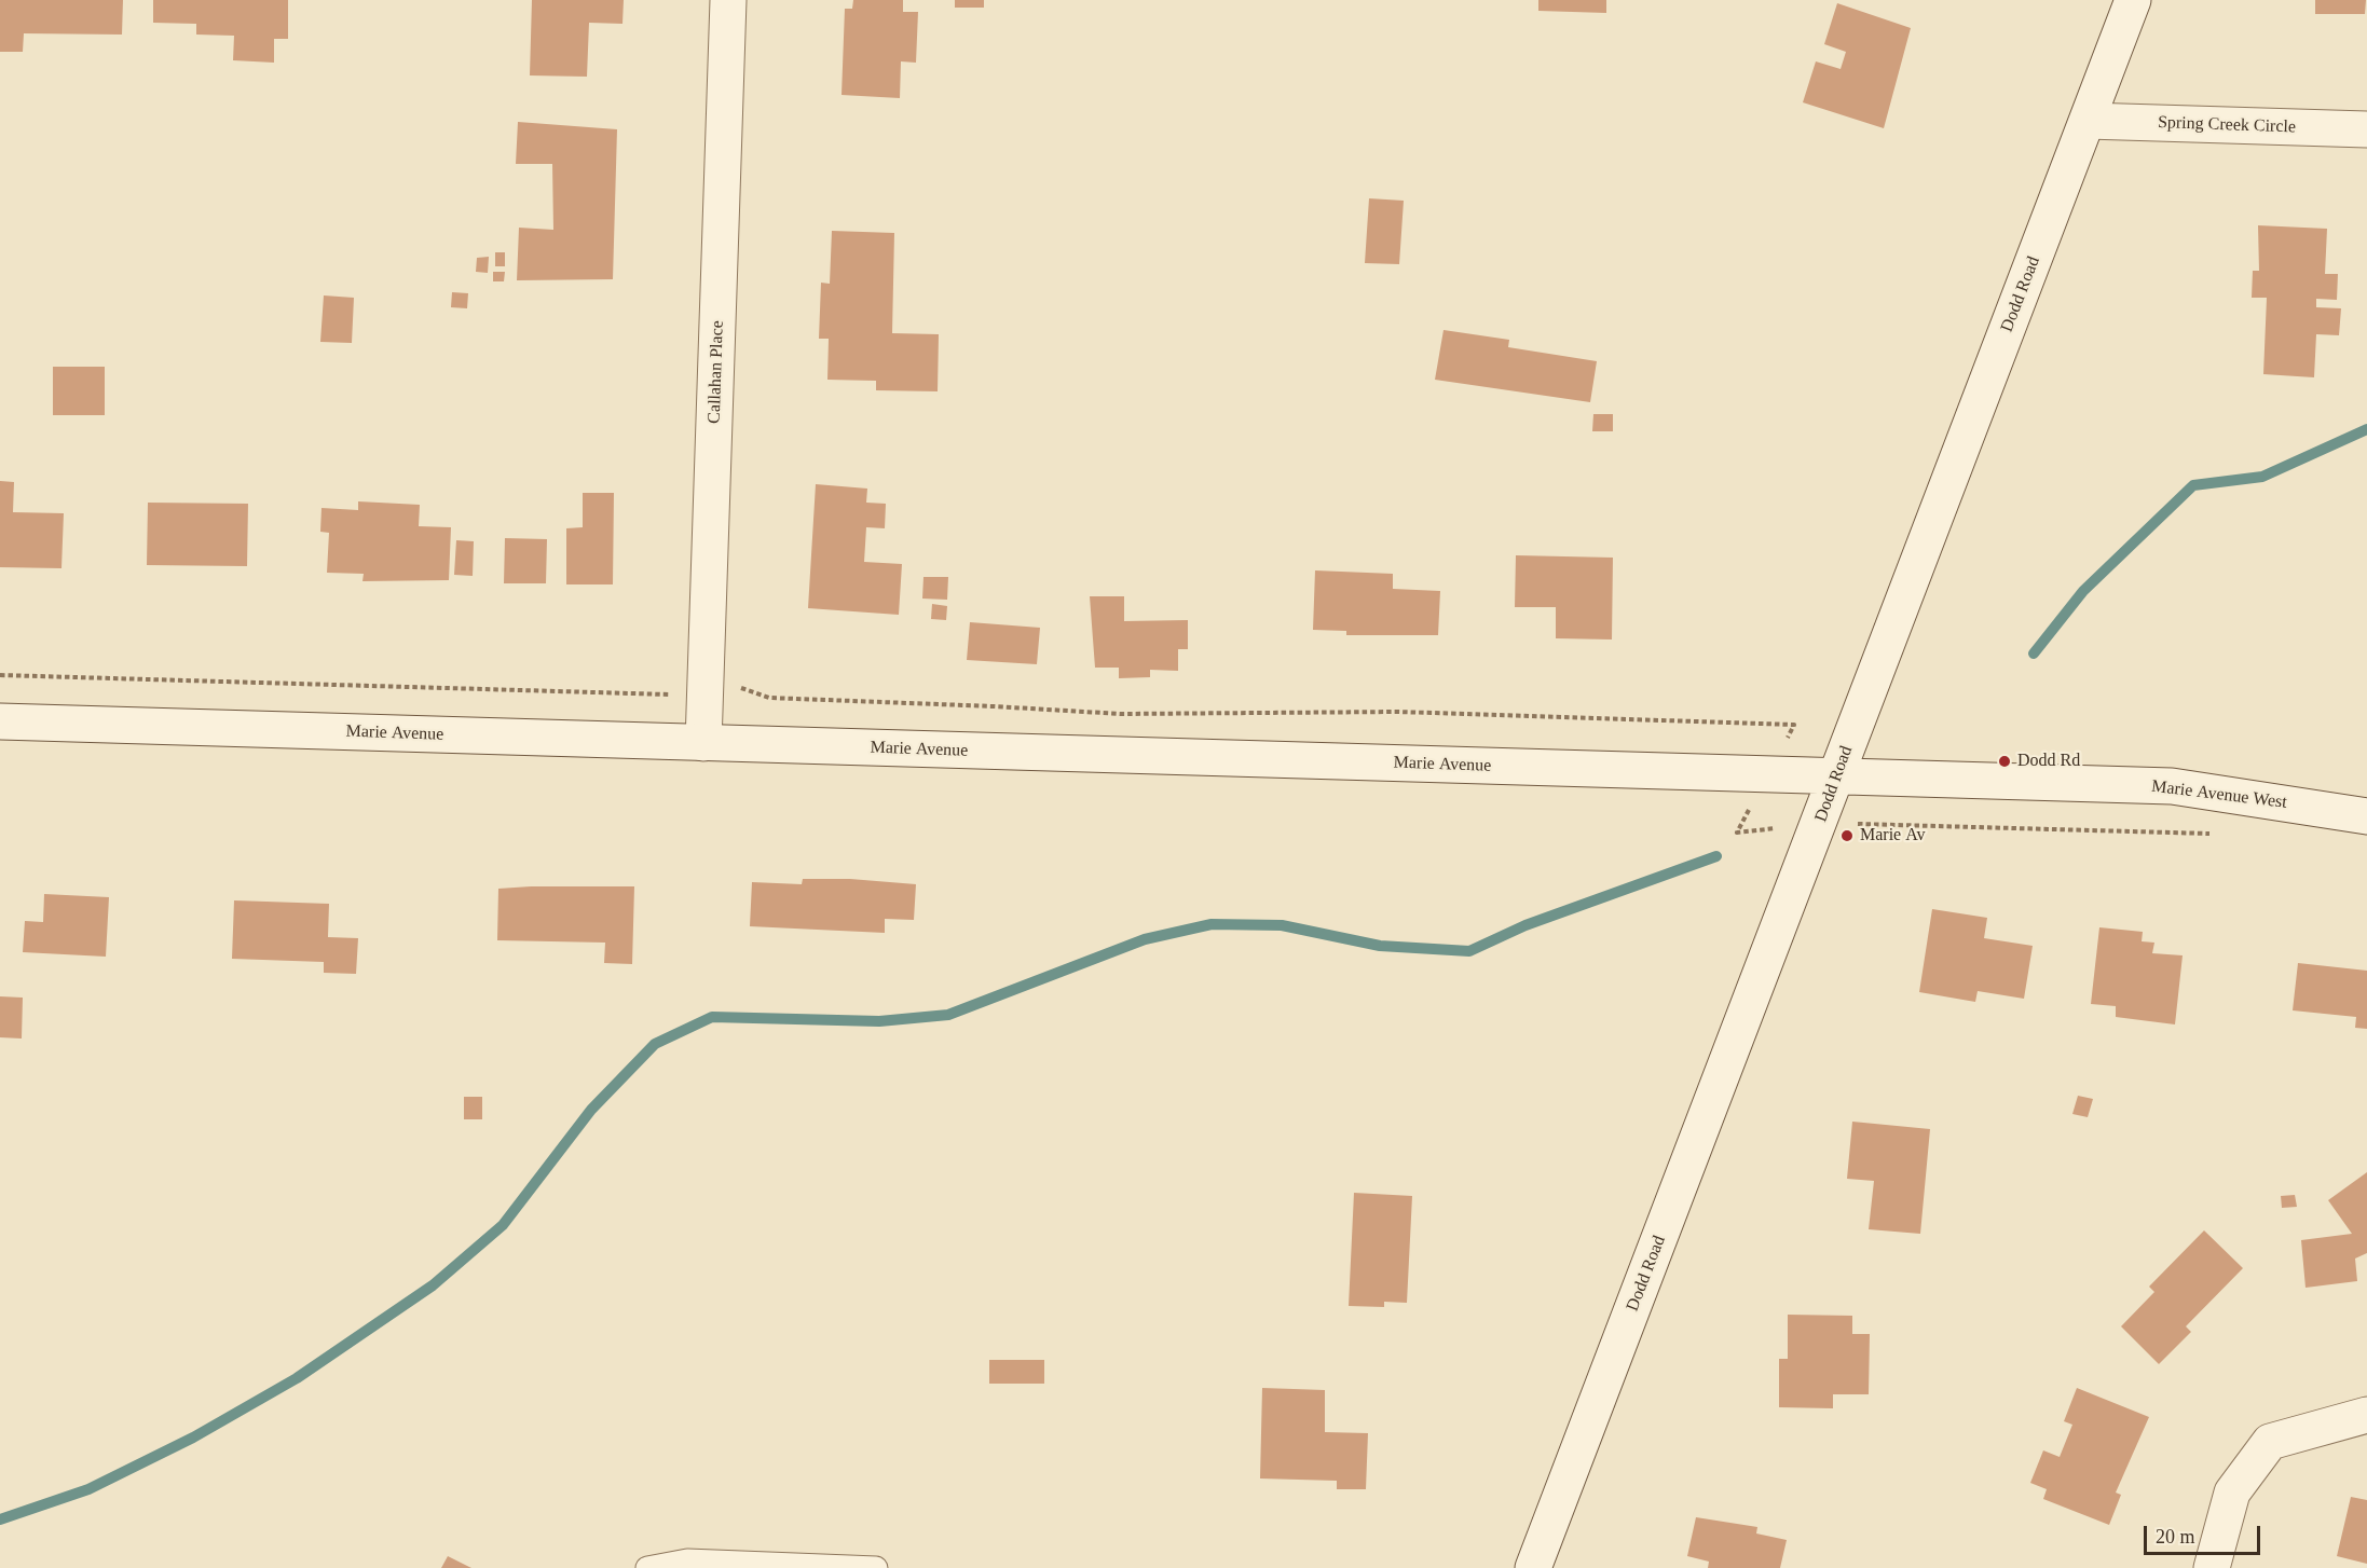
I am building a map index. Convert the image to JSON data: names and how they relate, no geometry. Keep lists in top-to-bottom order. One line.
{"streets":{"street":["Spring Creek Circle","Dodd Road","Callahan Place","Marie Avenue","Marie Avenue West"]},"crossings":[["Spring Creek Circle","Dodd Road"],["Dodd Road","Marie Avenue"],["Dodd Road","Marie Avenue West"],["Callahan Place","Marie Avenue"],["Marie Avenue","Marie Avenue West"]],"places":["Dodd Rd","Marie Av"],"scale_bar":"20 m"}
